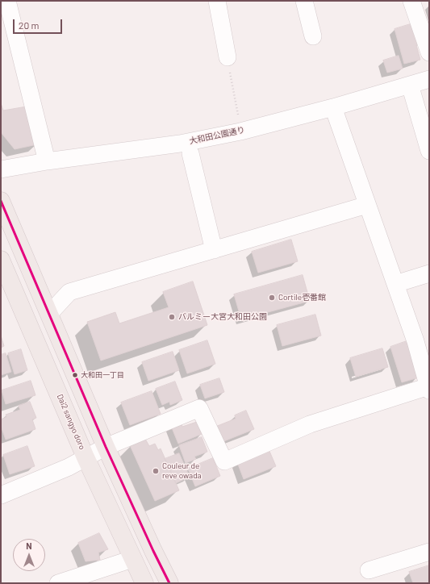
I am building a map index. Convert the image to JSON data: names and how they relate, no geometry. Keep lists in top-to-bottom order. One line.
{"streets":{"main road":["Dai2 sangyo doro"],"street":["大和田公園通り"]},"places":["Cortile壱番館","バルミー大宮大和田公園","大和田一丁目","Couleur de reve owada"],"scale_bar":"20 m","north":"top"}
